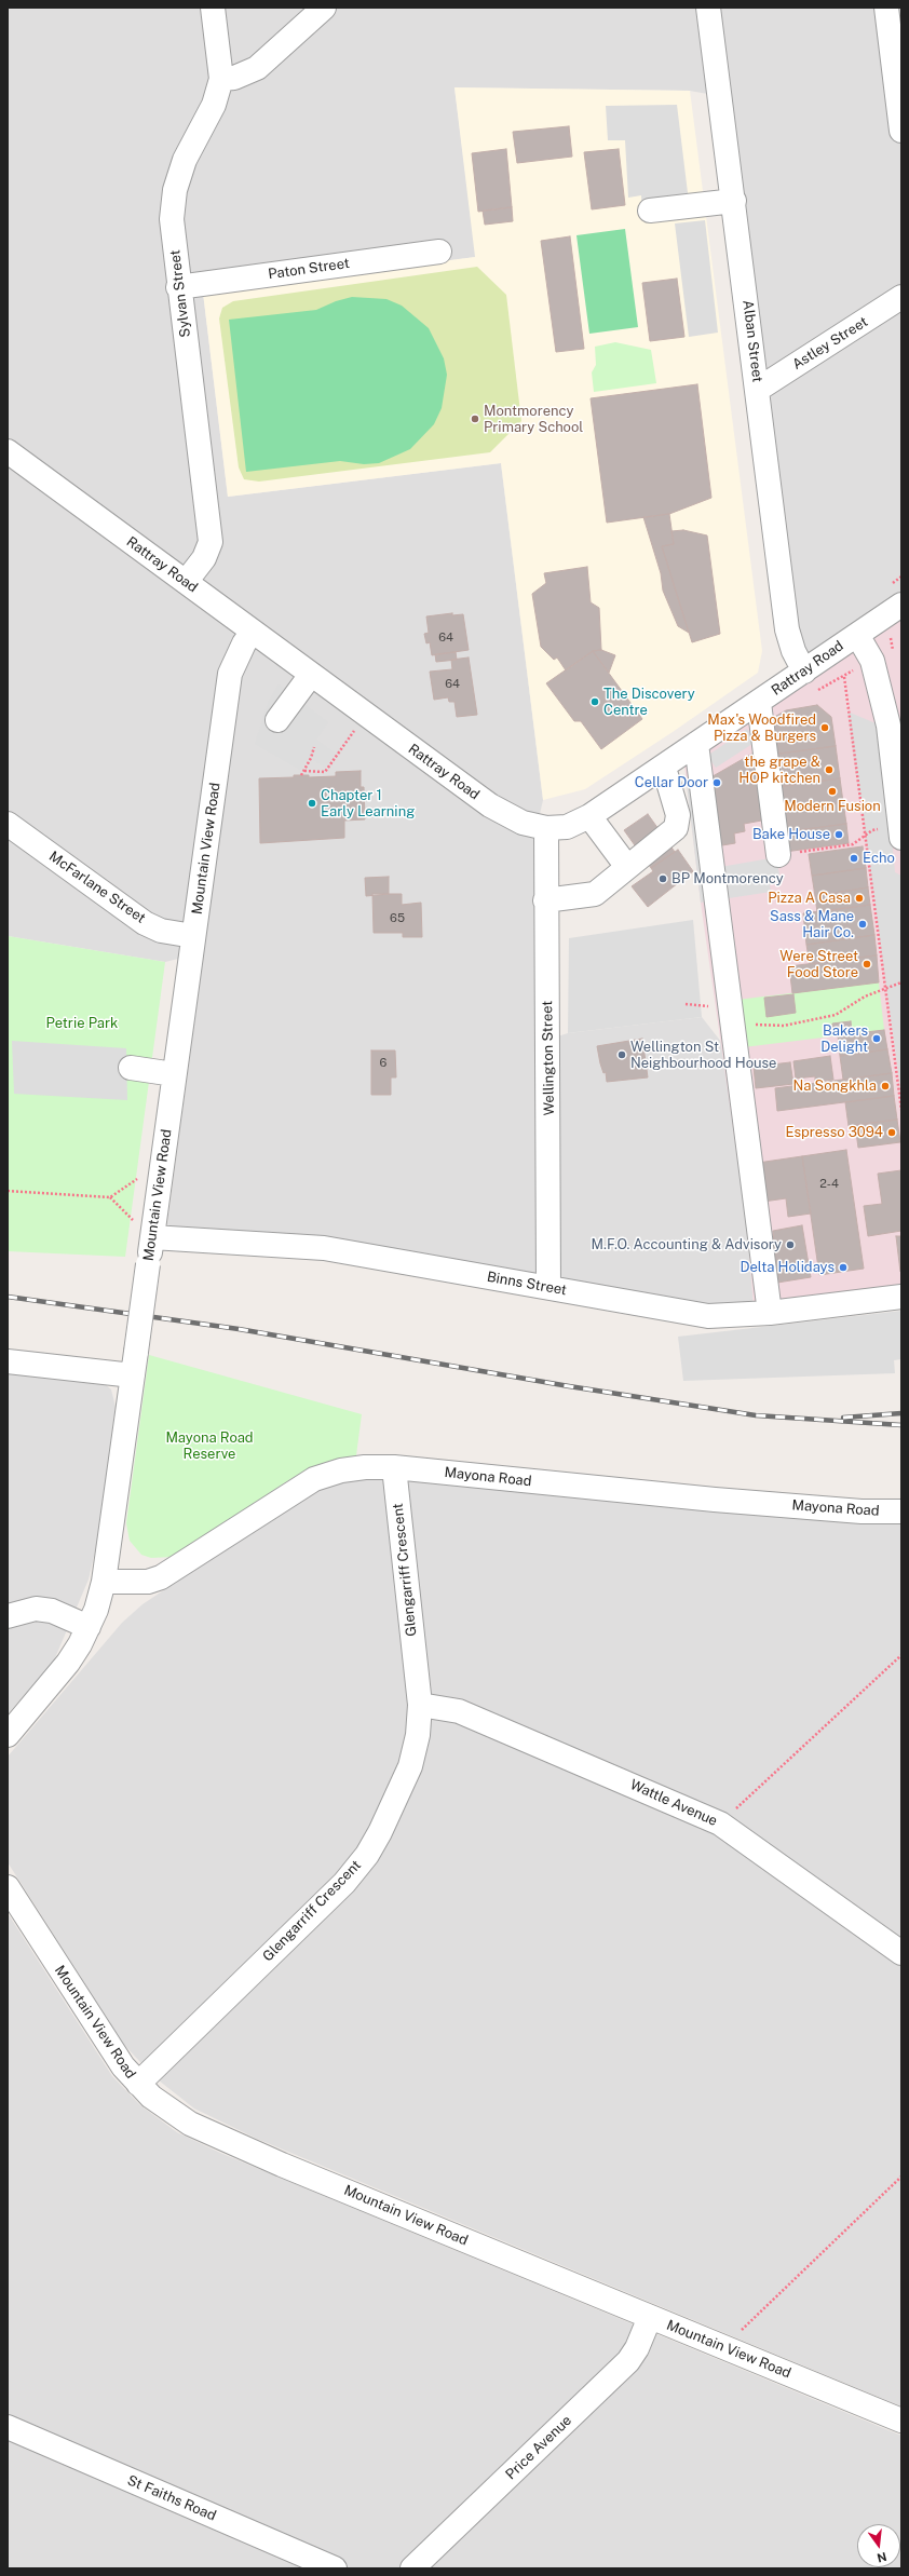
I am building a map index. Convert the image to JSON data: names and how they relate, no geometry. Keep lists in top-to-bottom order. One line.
{"streets":{"street":["Paton Street","Sylvan Street","Alban Street","Astley Street","Rattray Road","Mountain View Road","McFarlane Street","Wellington Street","Binns Street","Mayona Road","Glengarriff Crescent","Wattle Avenue","Price Avenue","St Faiths Road"]},"crossings":[["Paton Street","Sylvan Street"],["Sylvan Street","Rattray Road"],["Alban Street","Astley Street"],["Alban Street","Rattray Road"],["Rattray Road","Mountain View Road"],["Rattray Road","Wellington Street"],["Mountain View Road","McFarlane Street"],["Mountain View Road","Binns Street"],["Mountain View Road","Mayona Road"],["Mountain View Road","Glengarriff Crescent"],["Mountain View Road","Price Avenue"],["Wellington Street","Binns Street"],["Mayona Road","Glengarriff Crescent"],["Glengarriff Crescent","Wattle Avenue"]],"parks":["Petrie Park","Mayona Road Reserve"],"places":["Montmorency Primary School","The Discovery Centre","Max's Woodfired Pizza & Burgers","the grape & HOP kitchen","Cellar Door","Modern Fusion","Chapter 1 Early Learning","Bake House","Echo","BP Montmorency","Pizza A Casa","Sass & Mane Hair Co.","Were Street Food Store","Bakers Delight","Wellington St Neighbourhood House","Na Songkhla","Espresso 3094","M.F.O. Accounting & Advisory","Delta Holidays"],"house_numbers":["64","64","65","6","2-4"],"north":"bottom"}
